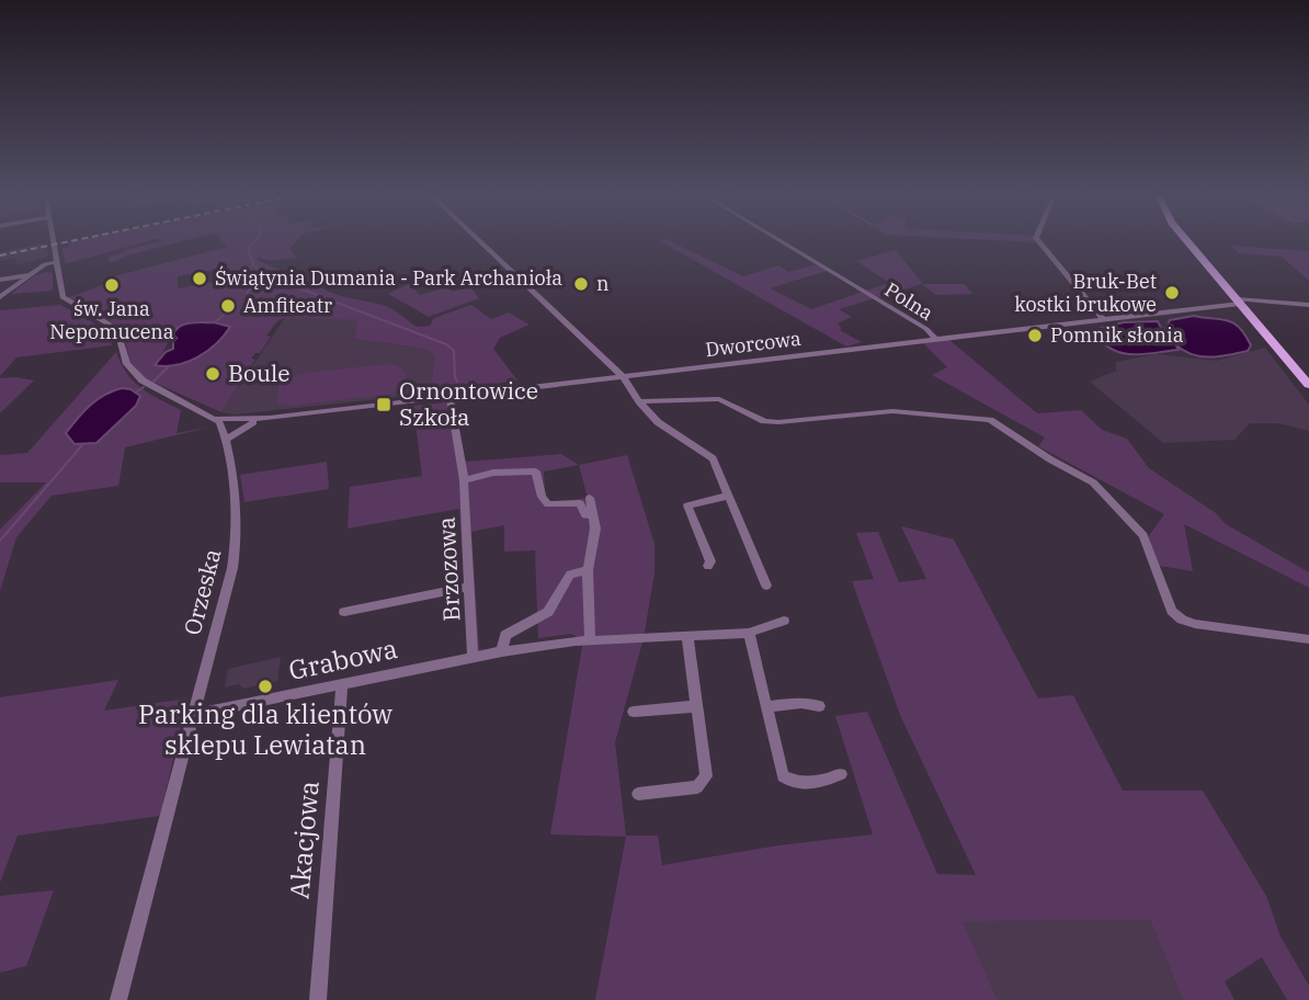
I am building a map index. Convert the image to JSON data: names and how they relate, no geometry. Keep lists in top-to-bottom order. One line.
{"streets":{"street":["Polna","Dworcowa","Brzozowa","Orzeska","Grabowa","Akacjowa"]},"crossings":[["Polna","Dworcowa"],["Dworcowa","Brzozowa"],["Dworcowa","Orzeska"],["Brzozowa","Grabowa"],["Orzeska","Grabowa"],["Grabowa","Akacjowa"]],"places":{"other":["Świątynia Dumania - Park Archanioła","n","św. Jana Nepomucena","Bruk-Bet kostki brukowe","Amfiteatr","Pomnik słonia","Boule","Parking dla klientów sklepu Lewiatan"],"transit":["Ornontowice Szkoła"]}}
